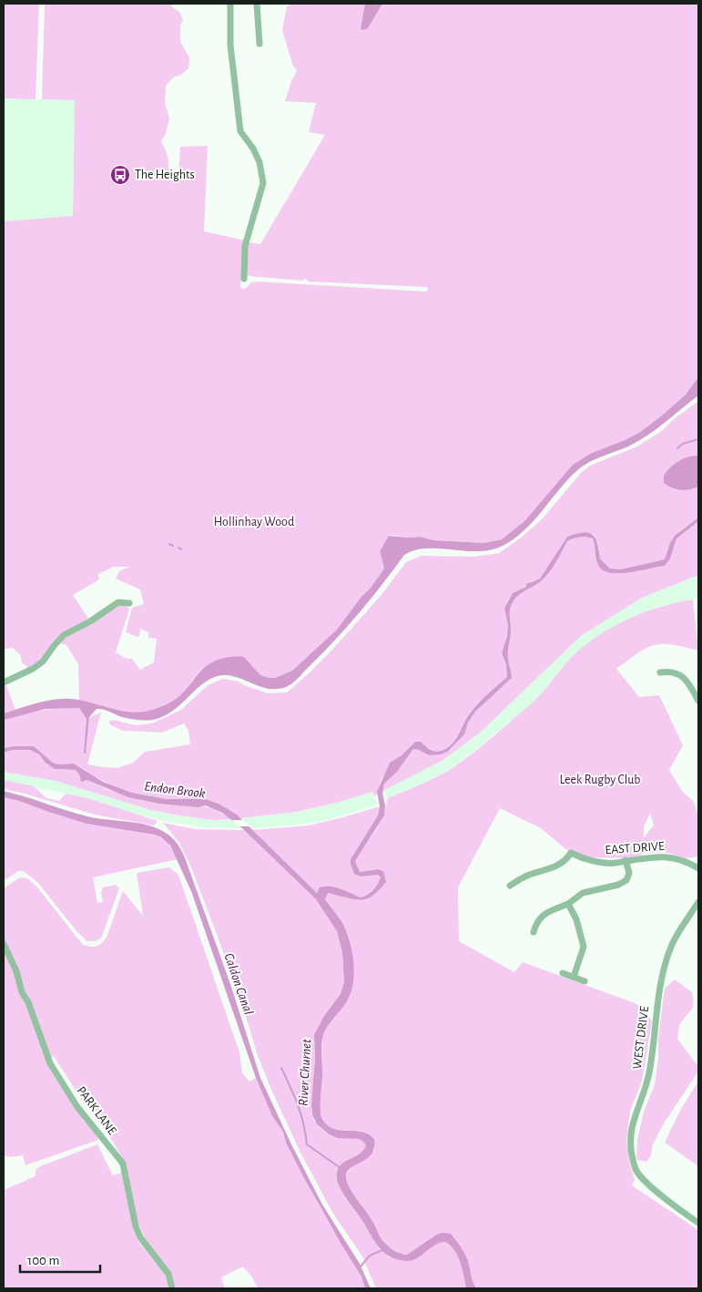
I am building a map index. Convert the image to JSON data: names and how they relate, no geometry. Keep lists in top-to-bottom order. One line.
{"streets":{"street":["EAST DRIVE","WEST DRIVE","PARK LANE"]},"water":["Endon Brook","Caldon Canal","River Churnet"],"parks":["Hollinhay Wood","Leek Rugby Club"],"places":{"bus stop":["The Heights"]},"scale_bar":"100 m"}
